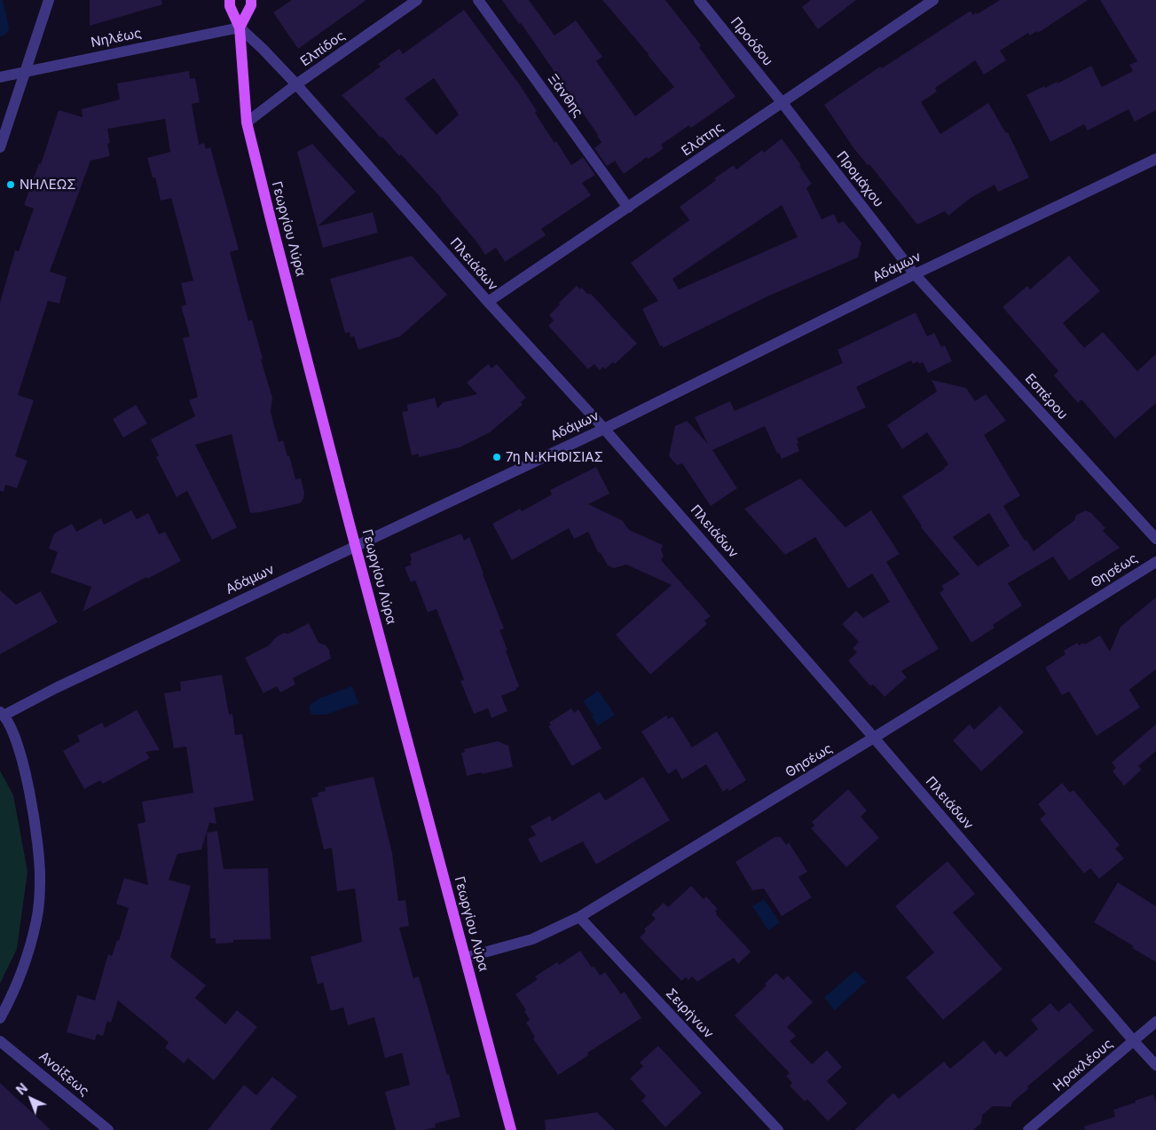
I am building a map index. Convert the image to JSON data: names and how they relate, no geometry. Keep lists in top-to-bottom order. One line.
{"streets":{"main road":["Γεωργίου Λύρα"],"street":["Νηλέως","Προόδου","Ελπίδος","Ξάνθης","Ελάτης","Προμάχου","Πλειάδων","Αδάμων","Εσπέρου","Θησέως","Σειρήνων","Ηρακλέους","Ανοίξεως"]},"crossings":[["Νηλέως","Γεωργίου Λύρα"],["Νηλέως","Πλειάδων"],["Προόδου","Ελάτης"],["Προόδου","Προμάχου"],["Ελπίδος","Γεωργίου Λύρα"],["Ελπίδος","Πλειάδων"],["Ξάνθης","Ελάτης"],["Ελάτης","Προμάχου"],["Ελάτης","Πλειάδων"],["Προμάχου","Αδάμων"],["Προμάχου","Εσπέρου"],["Γεωργίου Λύρα","Πλειάδων"],["Γεωργίου Λύρα","Αδάμων"],["Γεωργίου Λύρα","Θησέως"],["Πλειάδων","Αδάμων"],["Πλειάδων","Θησέως"],["Πλειάδων","Ηρακλέους"],["Αδάμων","Εσπέρου"],["Θησέως","Σειρήνων"]],"places":["ΝΗΛΕΩΣ","7η Ν.ΚΗΦΙΣΙΑΣ"],"north":"top left"}
